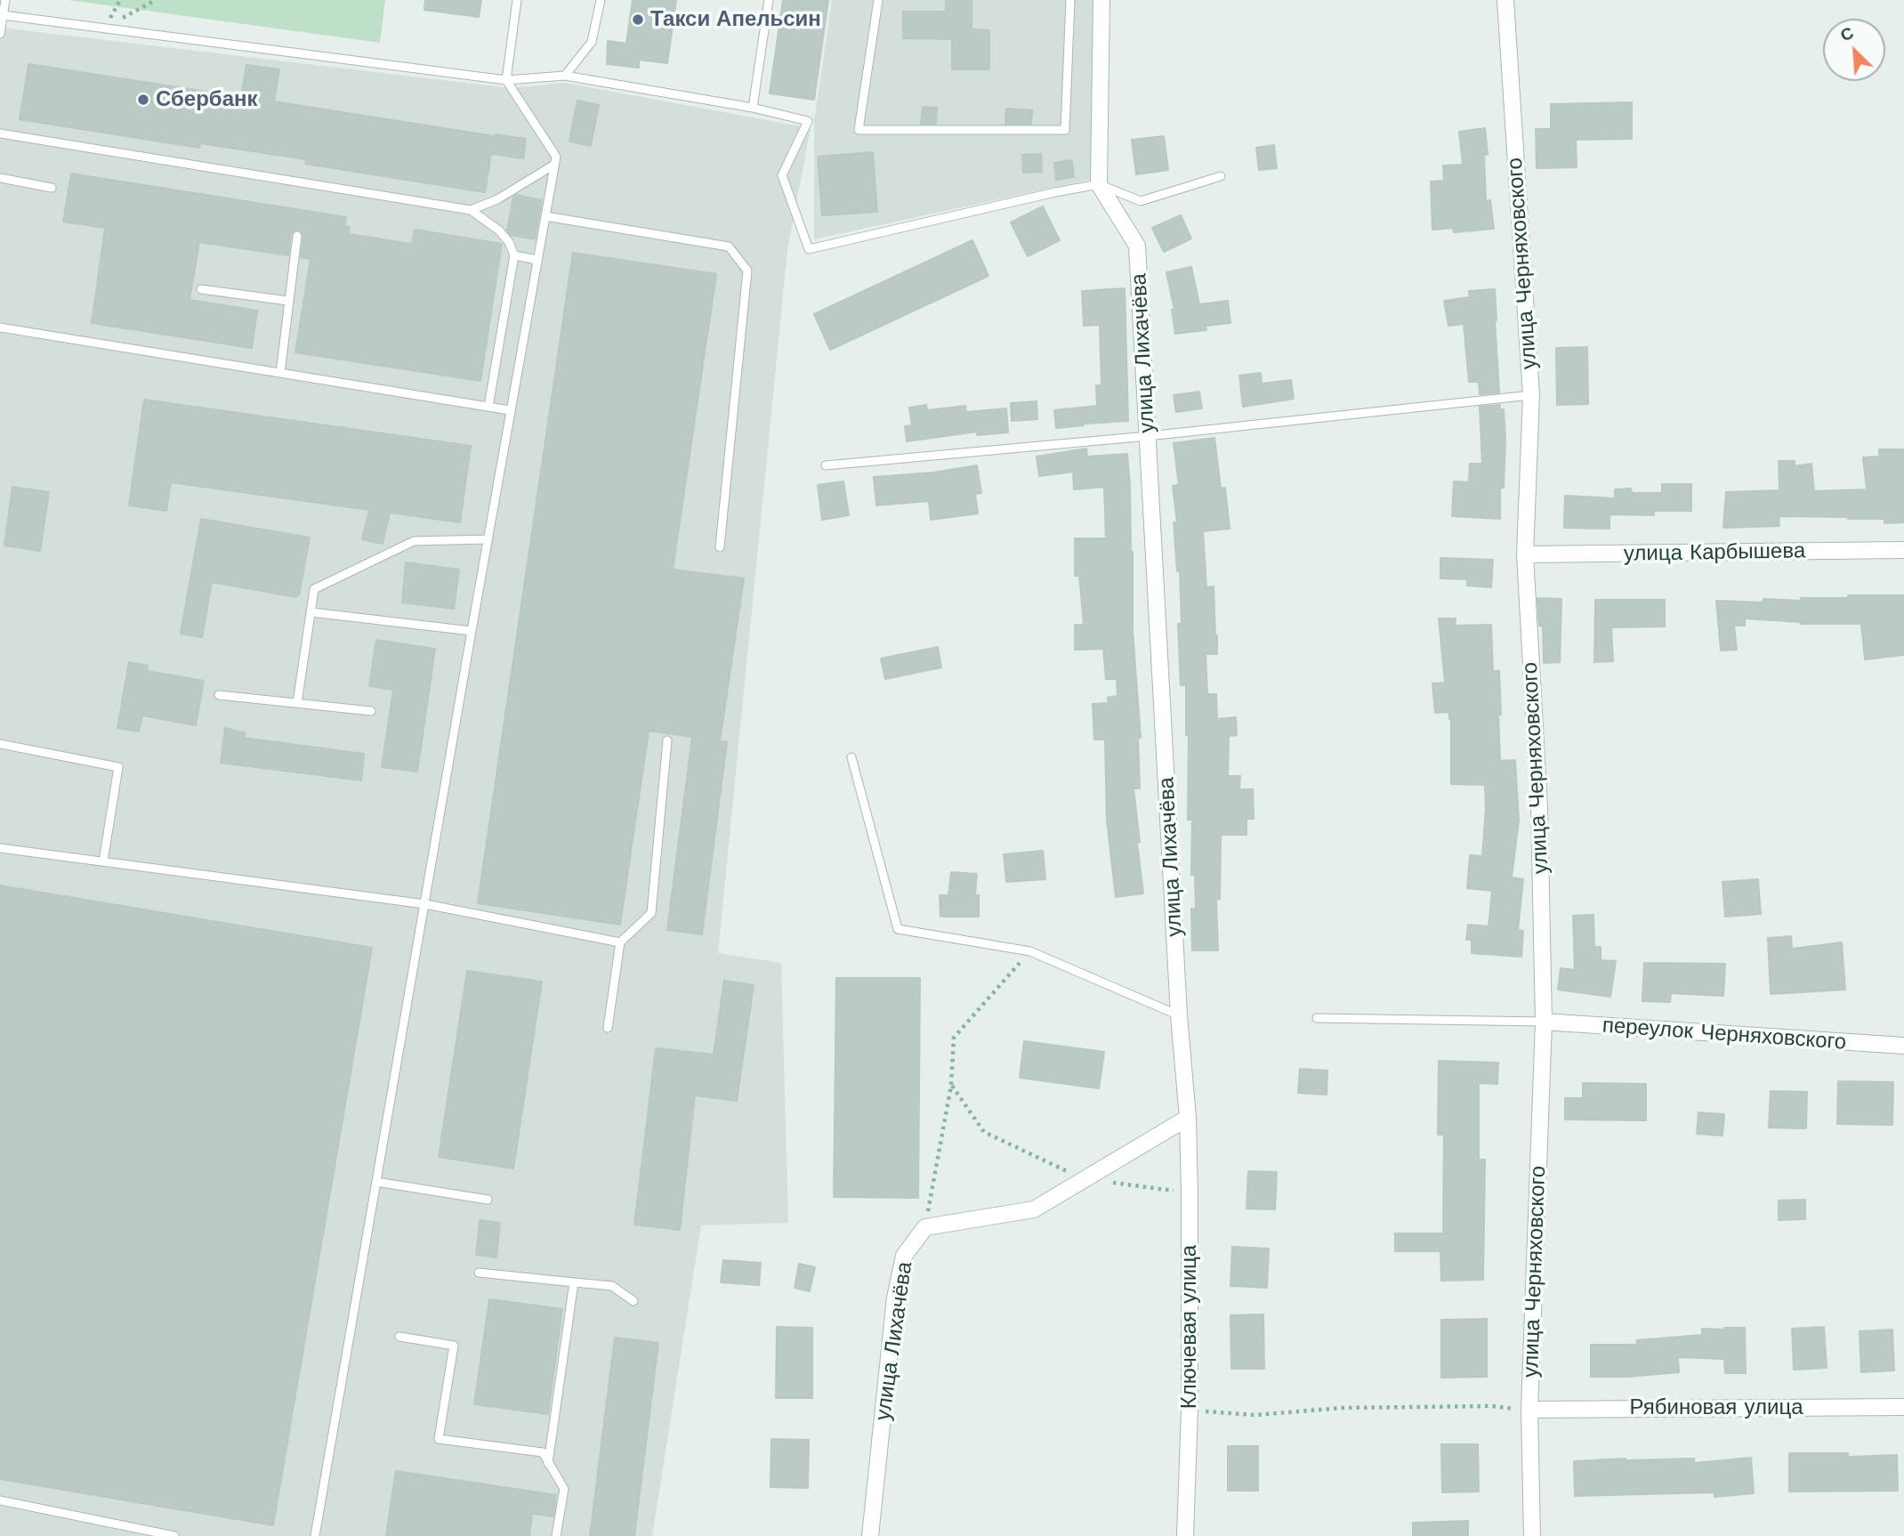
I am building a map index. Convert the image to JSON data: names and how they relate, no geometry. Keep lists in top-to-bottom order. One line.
{"streets":{"street":["улица Черняховского","улица Лихачёва","улица Карбышева","переулок Черняховского","Ключевая улица","Рябиновая улица"]},"crossings":[["улица Черняховского","улица Карбышева"],["улица Черняховского","переулок Черняховского"],["улица Черняховского","Рябиновая улица"],["улица Лихачёва","Ключевая улица"]],"places":["Такси Апельсин","Сбербанк"],"north":"top left"}
